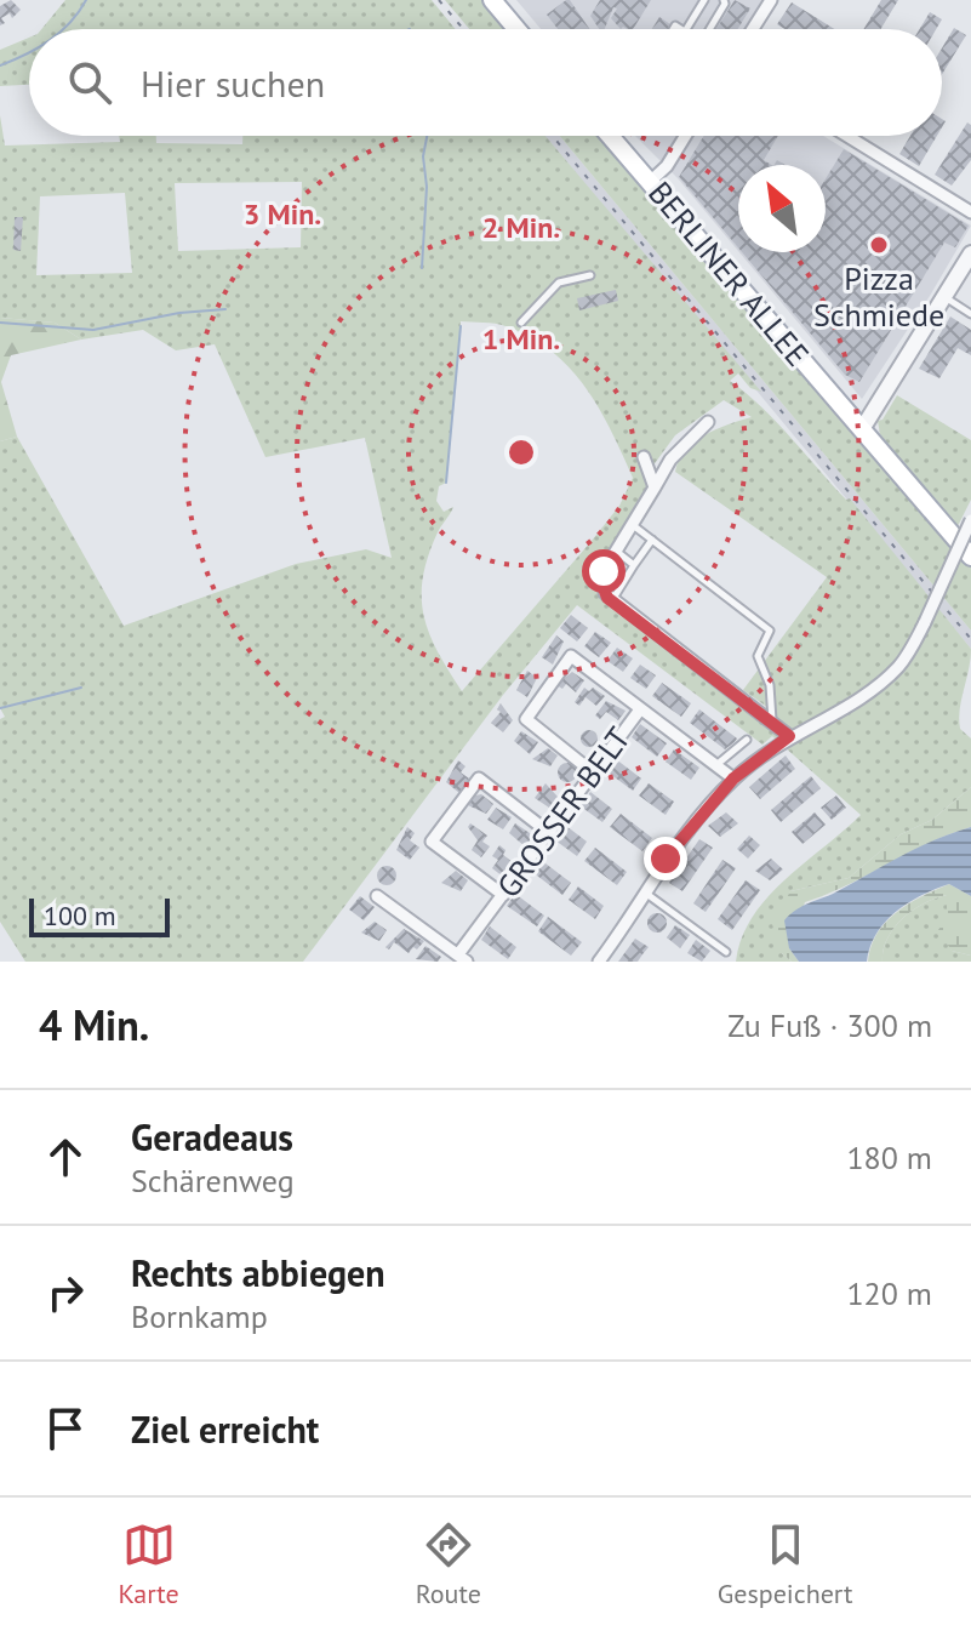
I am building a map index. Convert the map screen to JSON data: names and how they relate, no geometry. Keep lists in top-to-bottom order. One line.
{"streets":{"main road":["BERLINER ALLEE"],"street":["GROSSER BELT"]},"places":["Pizza Schmiede"],"scale_bar":"100 m","north":"top left","page":{"search":"Hier suchen","scale":"100 m","heading":["4 Min.","Zu Fuß · 300 m"],"list":[["Geradeaus","Schärenweg","180 m"],["Rechts abbiegen","Bornkamp","120 m"],"Ziel erreicht"],"nav":["Karte","Route","Gespeichert"]},"rings":["3 Min.","2 Min.","1 Min."]}
